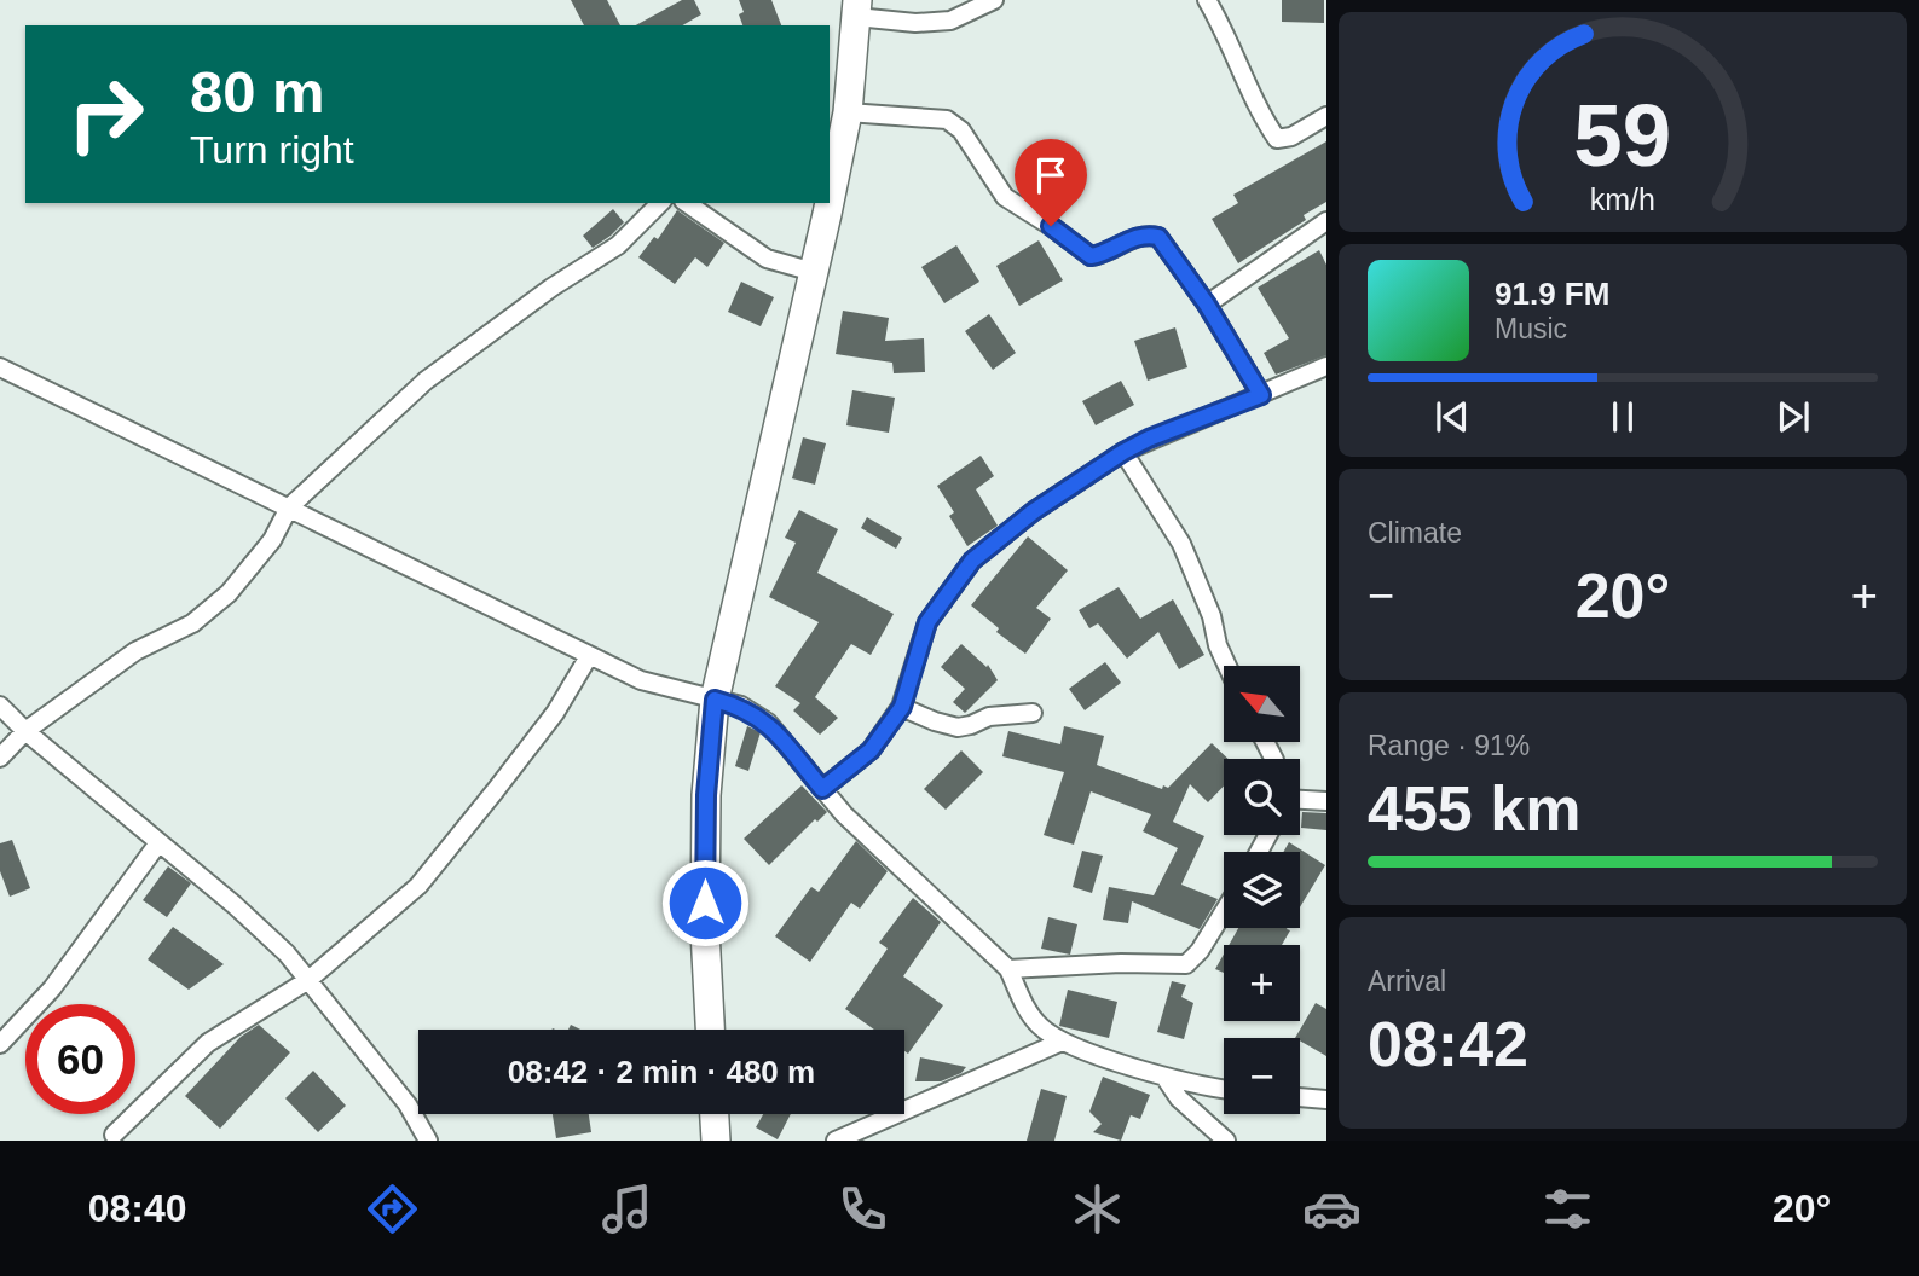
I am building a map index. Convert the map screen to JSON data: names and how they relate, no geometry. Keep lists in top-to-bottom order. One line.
{"north":"top left","page":{"turn":["80 m","Turn right"],"song":["91.9 FM","Music"],"tile":["Climate",["Range · 91%","455 km"],["Arrival","08:42"]],"heat":["−","20°","+"],"map_buttons":["+","−"],"limit":"60","trip":"08:42 · 2 min · 480 m","tabs":["08:40","20°"],"gauge":["59","km/h"]}}
